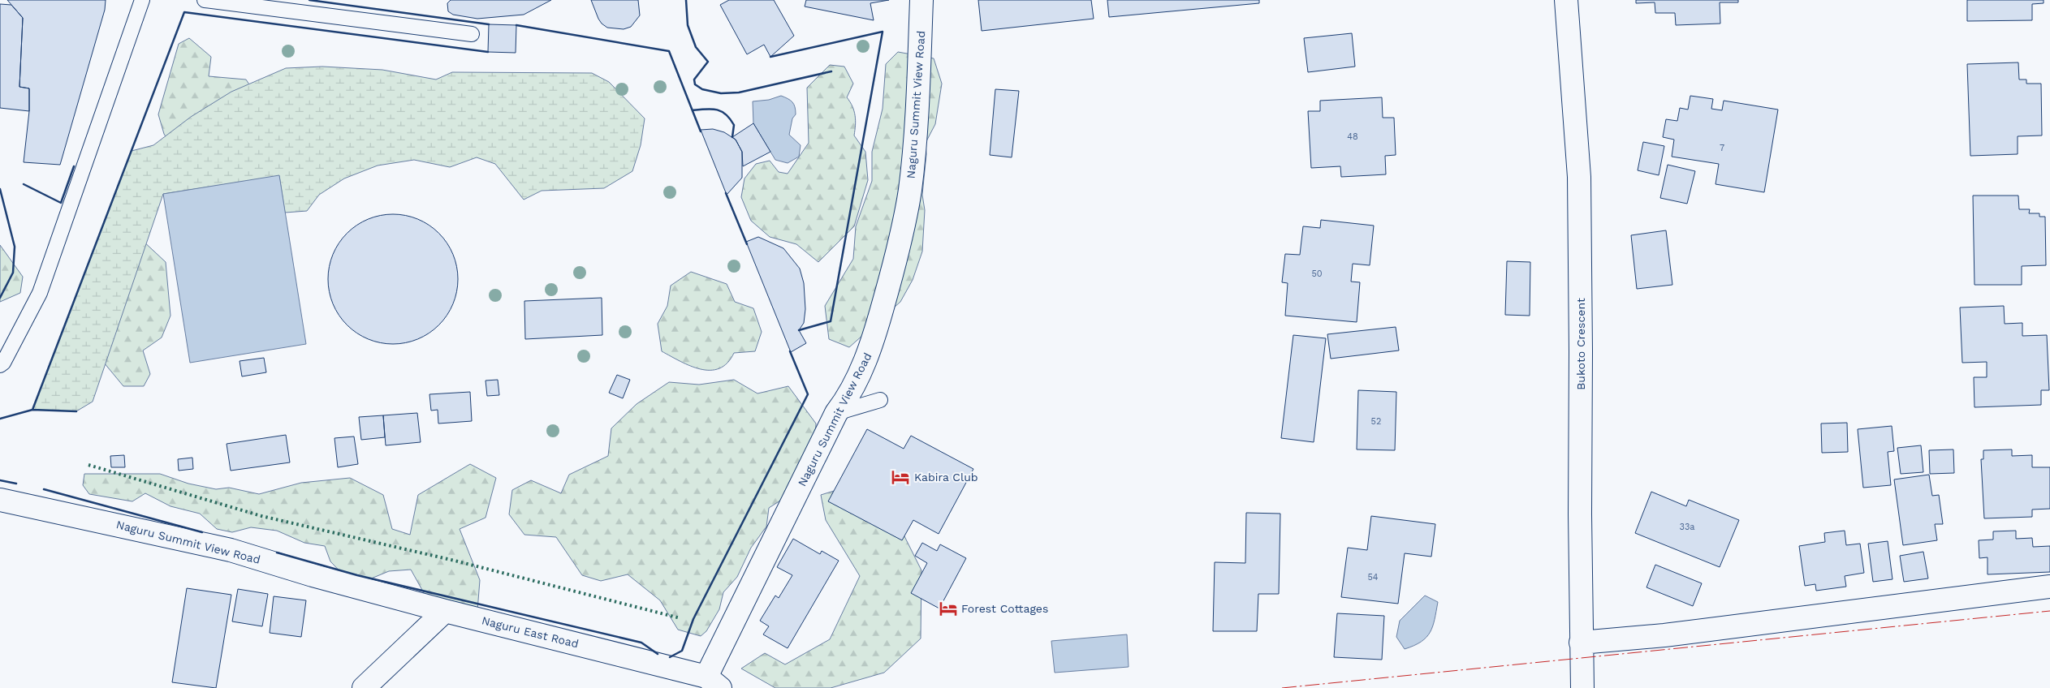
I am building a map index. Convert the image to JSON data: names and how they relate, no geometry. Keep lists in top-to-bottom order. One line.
{"streets":{"street":["Naguru Summit View Road","Bukoto Crescent","Naguru East Road"]},"crossings":[["Naguru Summit View Road","Naguru East Road"]],"places":{"hotel":["Kabira Club","Forest Cottages"]},"house_numbers":["48","7","50","52","33a","54"]}
